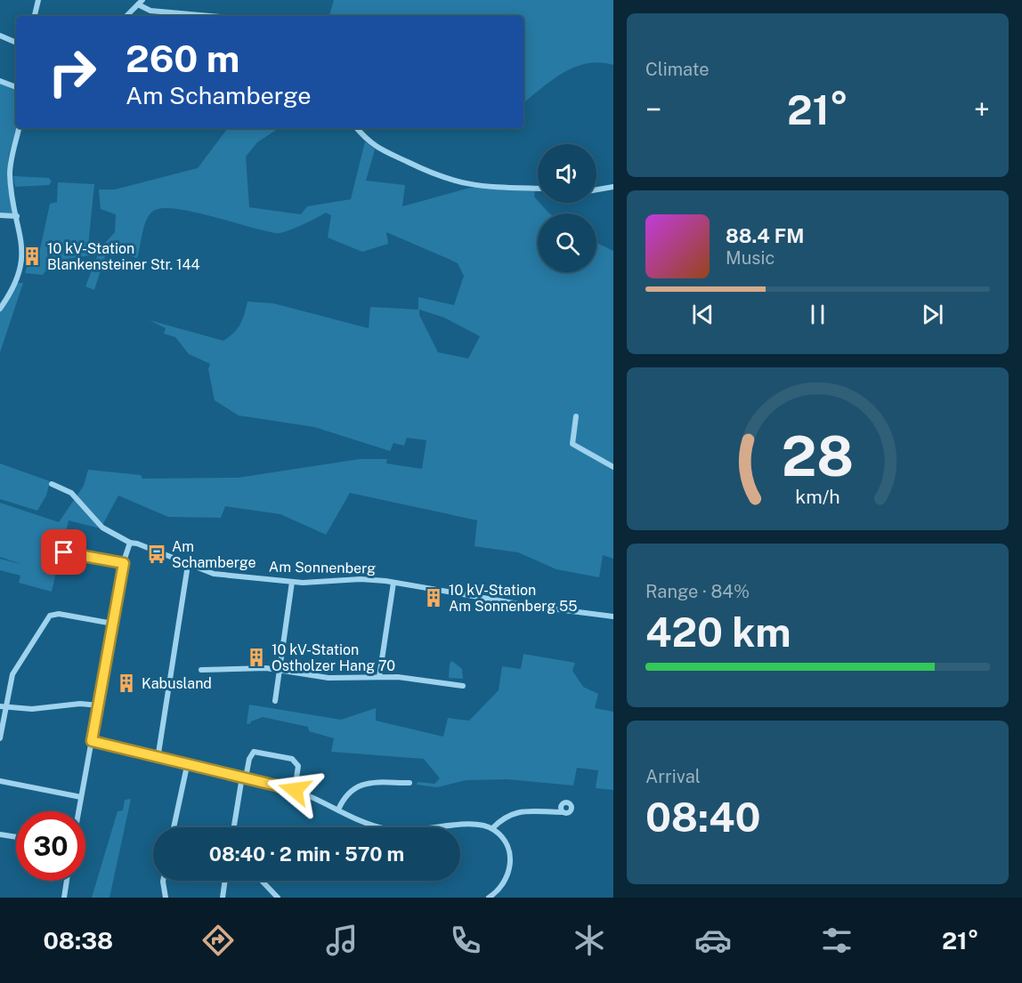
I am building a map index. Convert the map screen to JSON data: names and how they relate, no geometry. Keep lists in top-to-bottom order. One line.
{"streets":{"street":["Am Sonnenberg"]},"places":{"building":["10 kV-Station Blankensteiner Str. 144","10 kV-Station Am Sonnenberg 55","10 kV-Station Ostholzer Hang 70","Kabusland"],"bus stop":["Am Schamberge"]},"page":{"tile":["Climate",["Range · 84%","420 km"],["Arrival","08:40"]],"turn":["260 m","Am Schamberge"],"heat":["−","21°","+"],"song":["88.4 FM","Music"],"limit":"30","trip":"08:40 · 2 min · 570 m","tabs":["08:38","21°"],"gauge":["28","km/h"]}}
